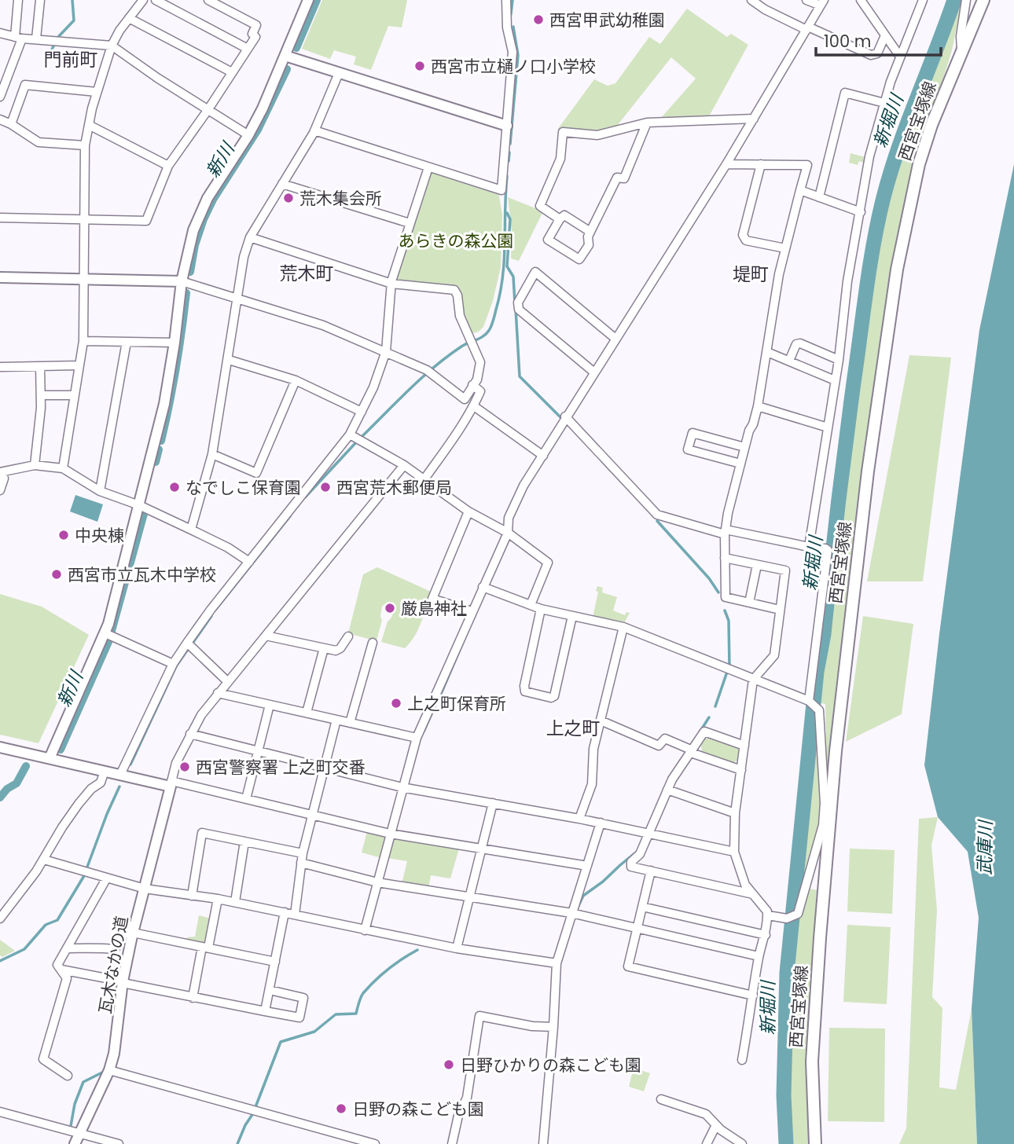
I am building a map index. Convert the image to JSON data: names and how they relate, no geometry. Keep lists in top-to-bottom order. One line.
{"streets":{"main road":["西宮宝塚線"],"street":["瓦木なかの道"]},"districts":["門前町","荒木町","堤町","上之町"],"water":["新堀川","新川","武庫川"],"parks":["あらきの森公園"],"places":["西宮甲武幼稚園","西宮市立樋ノ口小学校","荒木集会所","なでしこ保育園","西宮荒木郵便局","中央棟","西宮市立瓦木中学校","厳島神社","上之町保育所","西宮警察署 上之町交番","日野ひかりの森こども園","日野の森こども園"],"scale_bar":"100 m"}
